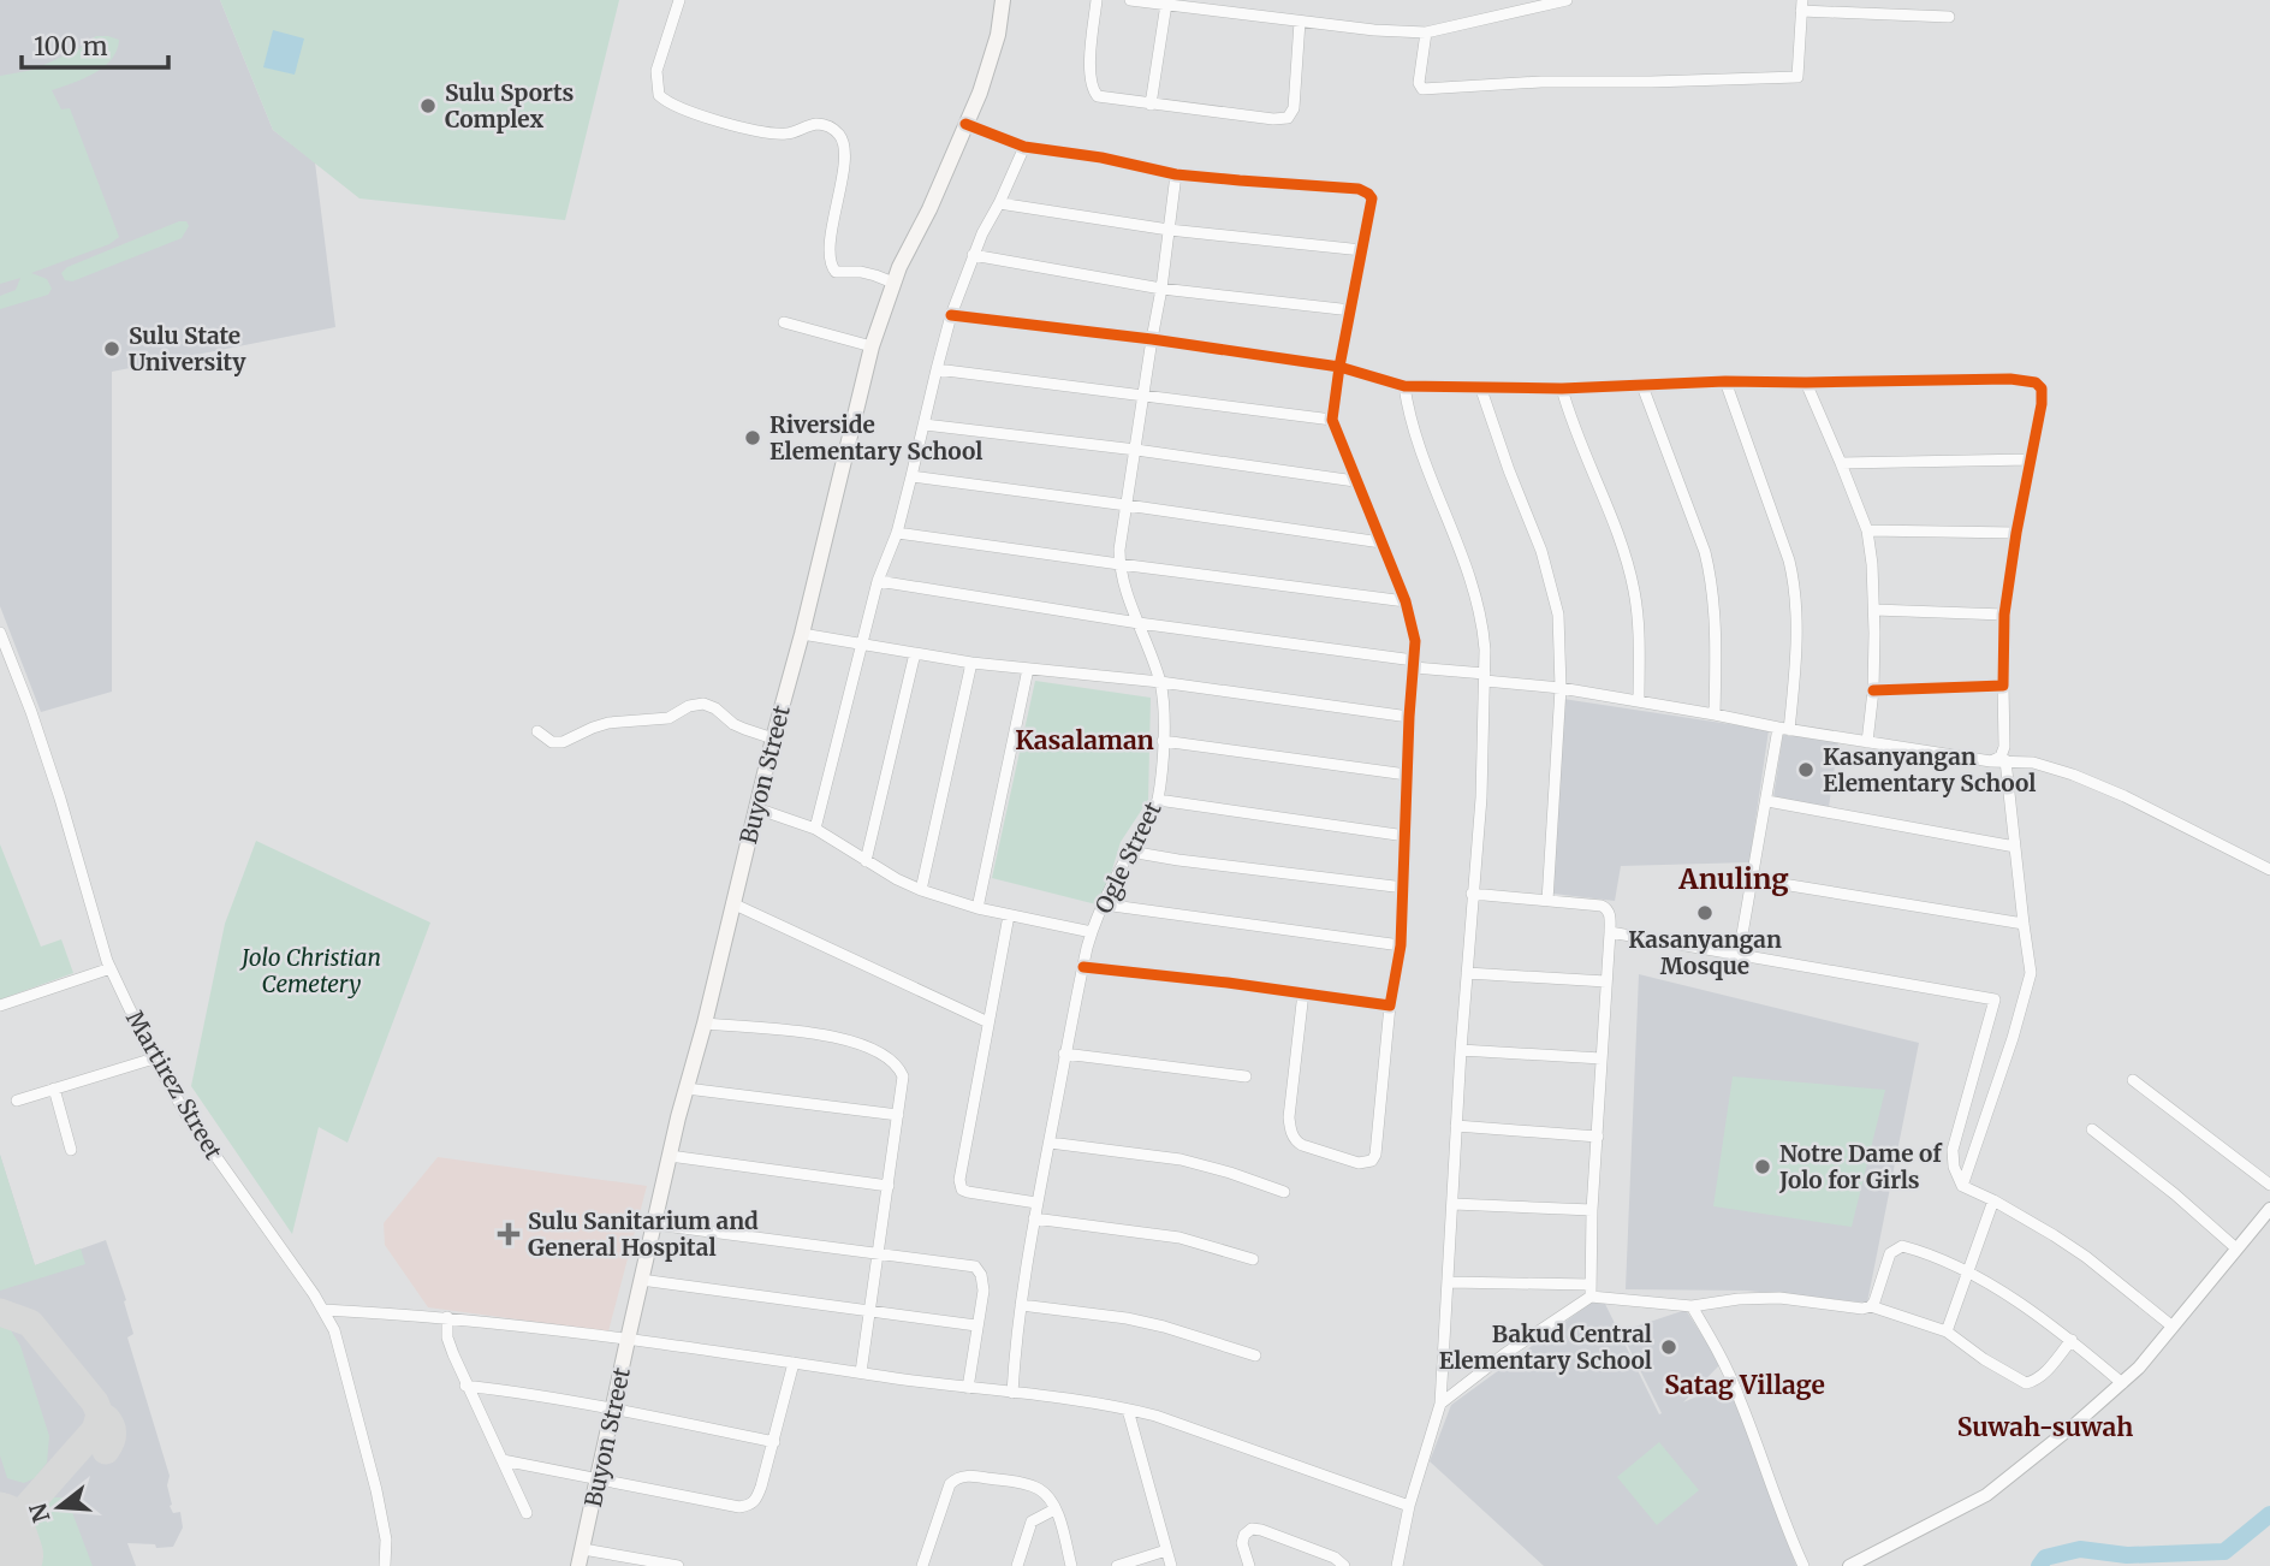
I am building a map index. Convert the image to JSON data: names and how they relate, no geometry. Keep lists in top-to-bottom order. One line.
{"streets":{"main road":["Buyon Street"],"street":["Ogle Street","Martirez Street"]},"districts":["Kasalaman","Anuling","Satag Village","Suwah-suwah"],"parks":["Jolo Christian Cemetery"],"places":{"other":["Sulu Sports Complex","Sulu State University","Riverside Elementary School","Kasanyangan Elementary School","Kasanyangan Mosque","Notre Dame of Jolo for Girls","Bakud Central Elementary School"],"health":["Sulu Sanitarium and General Hospital"]},"scale_bar":"100 m","north":"left"}
